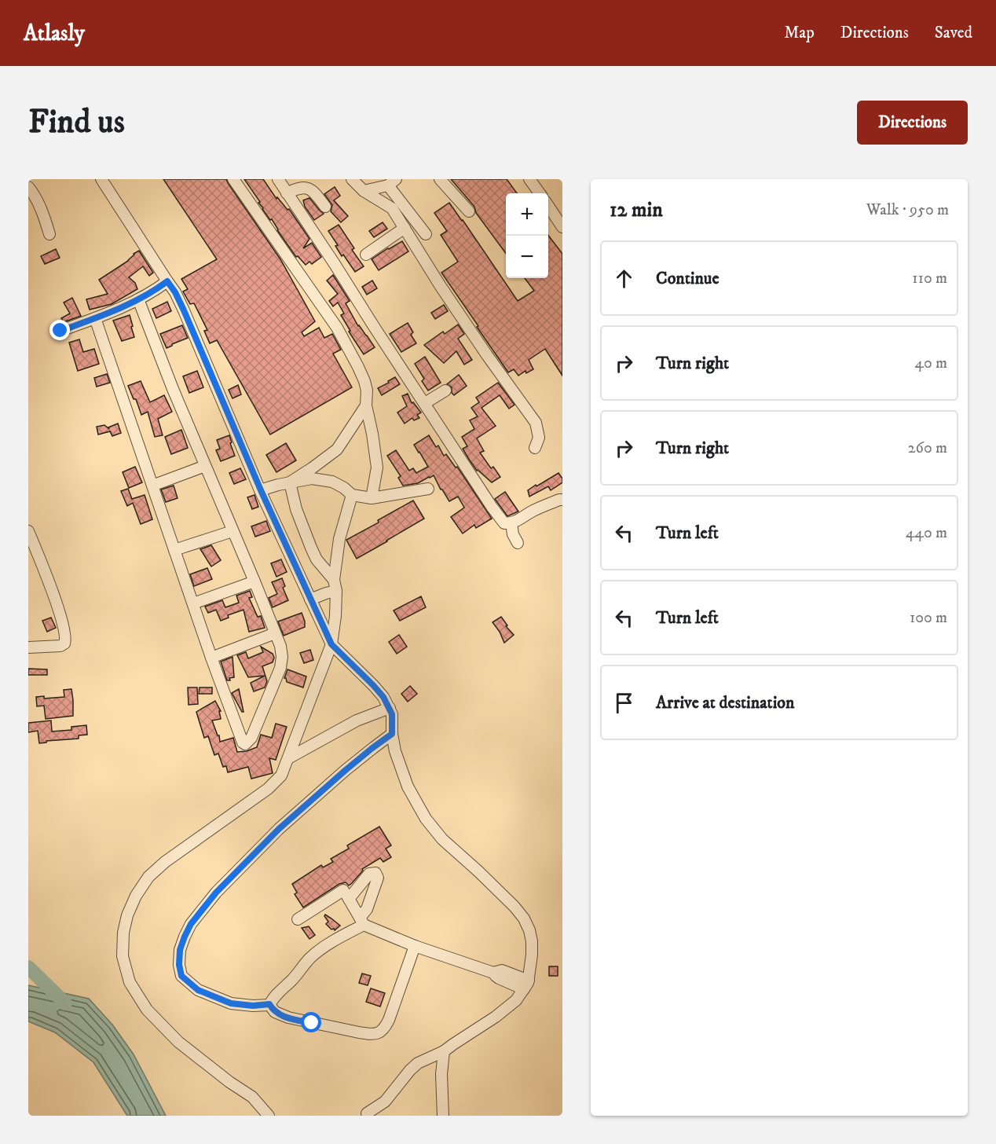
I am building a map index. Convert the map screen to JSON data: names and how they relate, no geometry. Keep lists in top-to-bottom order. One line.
{"page":{"header":"Atlasly","nav":["Map","Directions","Saved"],"buttons":"Directions","title":"Find us","heading":["12 min","Walk · 950 m"],"map_buttons":["+","−"],"list":[["Continue","110 m"],["Turn right","40 m"],["Turn right","260 m"],["Turn left","440 m"],["Turn left","100 m"],"Arrive at destination"]}}
